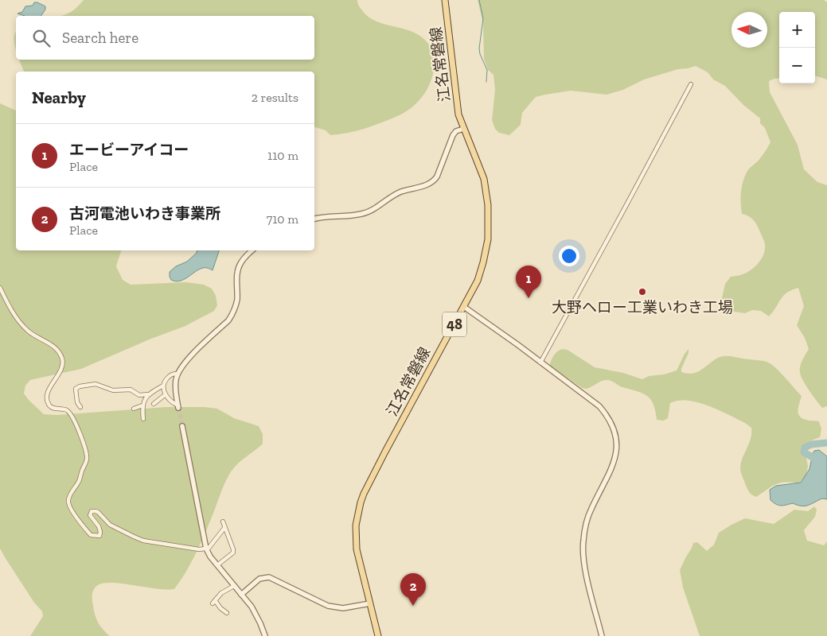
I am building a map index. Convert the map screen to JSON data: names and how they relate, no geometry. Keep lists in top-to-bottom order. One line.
{"streets":{"main road":["江名常磐線","48"]},"places":["大野ヘロー工業いわき工場"],"north":"left","page":{"map_buttons":["+","−"],"search":"Search here","heading":["Nearby","2 results"],"list":[{"mark":"1","name":"エービーアイコー","note":"Place","value":"110 m"},{"mark":"2","name":"古河電池いわき事業所","note":"Place","value":"710 m"}],"pins":["1","2"]}}
